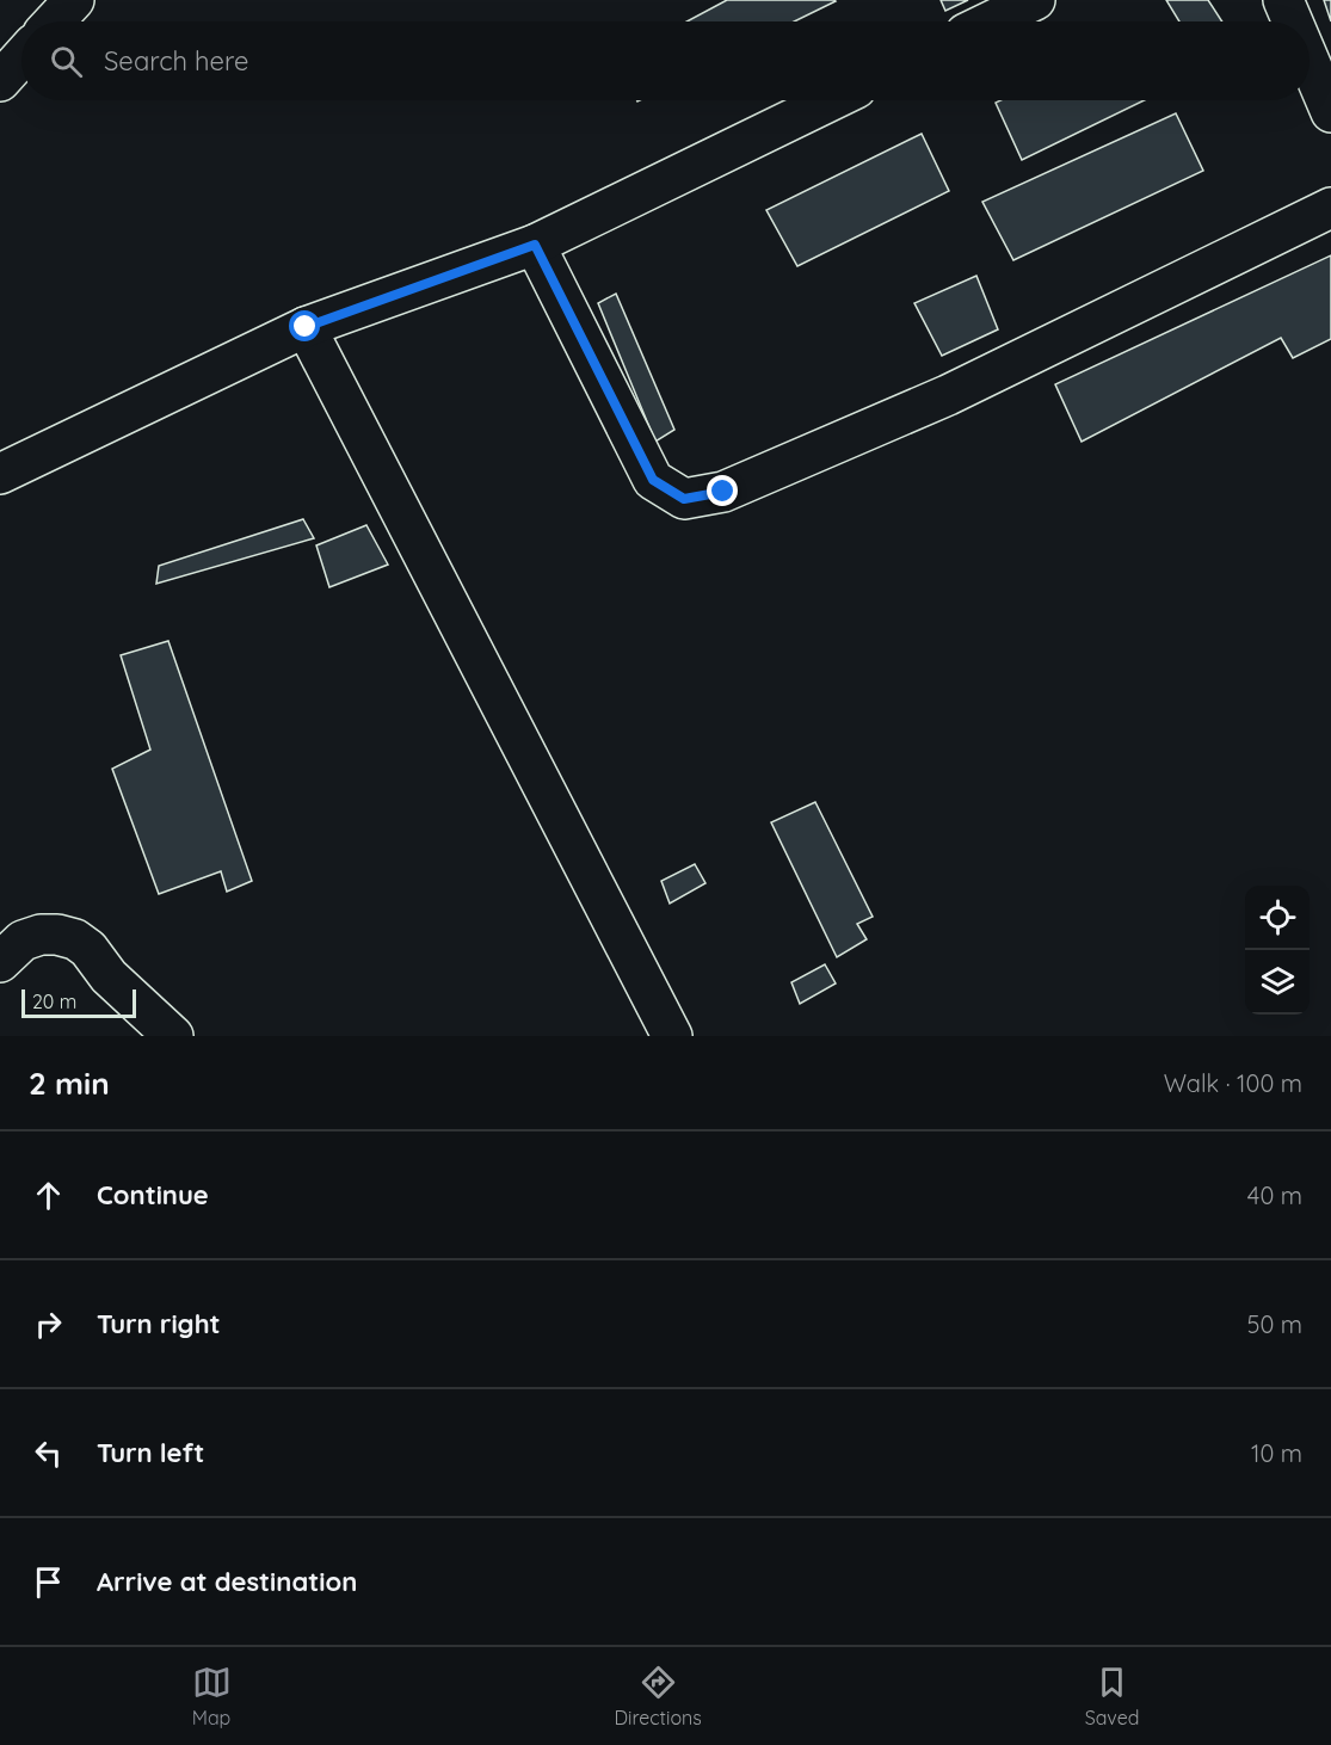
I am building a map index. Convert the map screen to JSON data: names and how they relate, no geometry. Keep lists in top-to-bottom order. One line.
{"scale_bar":"20 m","page":{"search":"Search here","scale":"20 m","heading":["2 min","Walk · 100 m"],"list":[["Continue","40 m"],["Turn right","50 m"],["Turn left","10 m"],"Arrive at destination"],"nav":["Map","Directions","Saved"]}}
